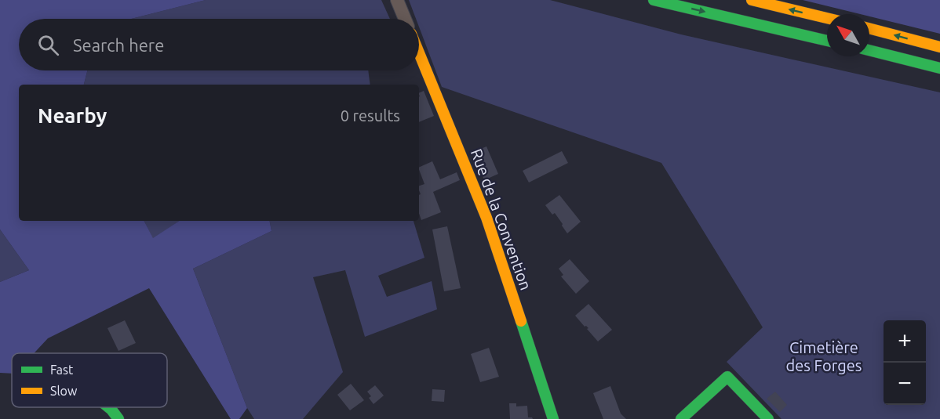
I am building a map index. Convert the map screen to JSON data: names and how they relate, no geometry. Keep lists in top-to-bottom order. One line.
{"streets":{"main road":["Rue de la Convention"]},"parks":["Cimetière des Forges"],"legend":["Fast","Slow"],"north":"top left","page":{"search":"Search here","heading":["Nearby","0 results"],"map_buttons":["+","−"]}}
